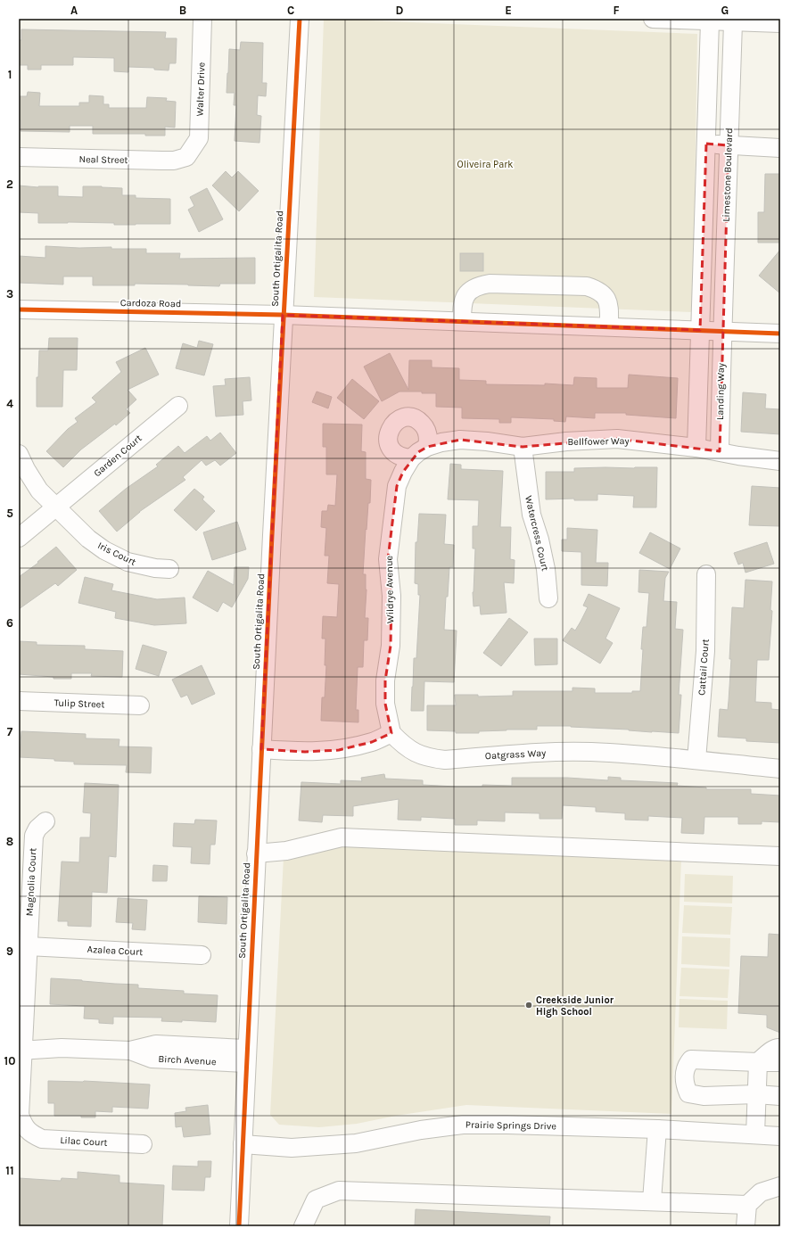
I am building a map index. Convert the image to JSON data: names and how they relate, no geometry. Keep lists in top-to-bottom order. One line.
{"streets":{"street":["Walter Drive","Neal Street","Limestone Boulevard","South Ortigalita Road","Cardoza Road","Landing Way","Bellfower Way","Garden Court","Watercress Court","Iris Court","Wildrye Avenue","Cattail Court","Tulip Street","Oatgrass Way","Magnolia Court","Azalea Court","Birch Avenue","Prairie Springs Drive","Lilac Court"]},"crossings":[["Walter Drive","Neal Street"],["Limestone Boulevard","Cardoza Road"],["Limestone Boulevard","Landing Way"],["South Ortigalita Road","Cardoza Road"],["South Ortigalita Road","Birch Avenue"],["South Ortigalita Road","Prairie Springs Drive"],["Cardoza Road","Landing Way"],["Landing Way","Bellfower Way"],["Bellfower Way","Watercress Court"],["Bellfower Way","Wildrye Avenue"],["Garden Court","Iris Court"],["Wildrye Avenue","Oatgrass Way"],["Cattail Court","Oatgrass Way"],["Magnolia Court","Azalea Court"],["Magnolia Court","Birch Avenue"],["Magnolia Court","Lilac Court"]],"parks":["Oliveira Park"],"places":["Creekside Junior High School"],"grid":{"columns":["A","B","C","D","E","F","G"],"rows":["1","2","3","4","5","6","7","8","9","10","11"]}}
